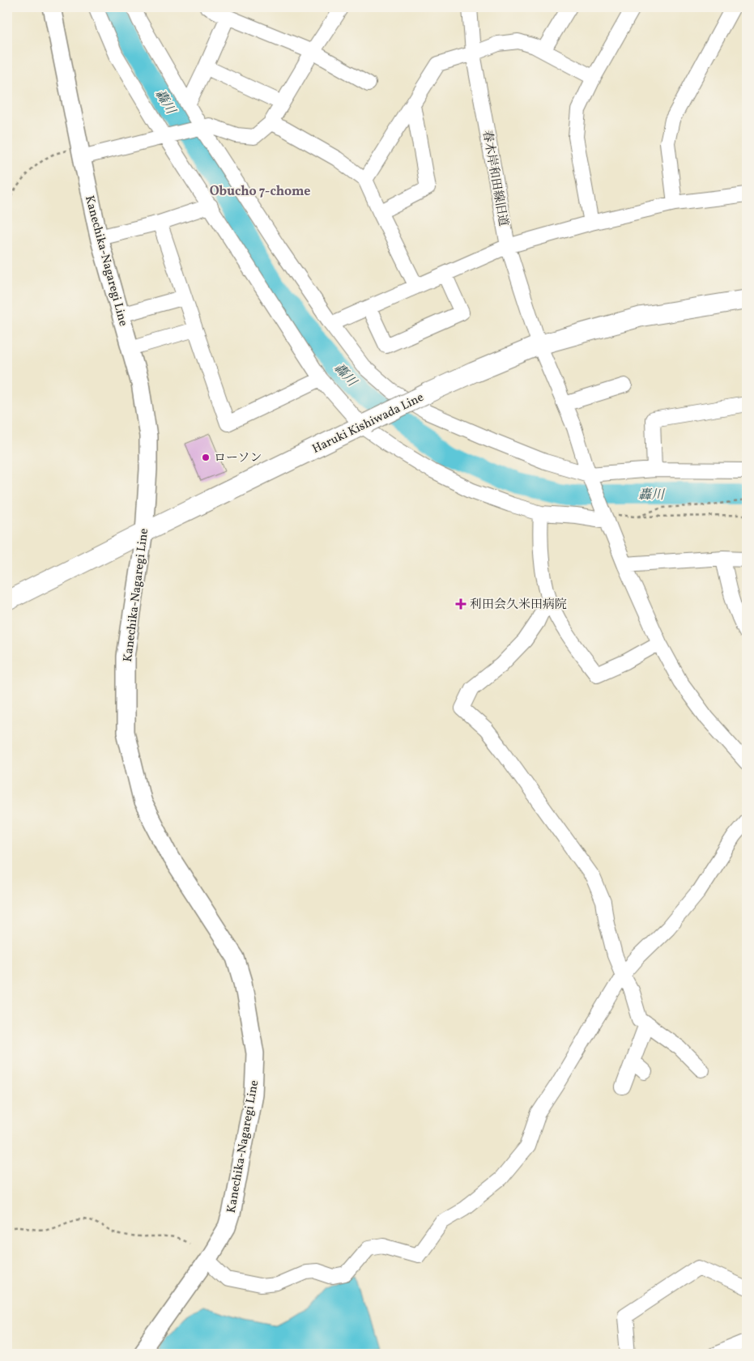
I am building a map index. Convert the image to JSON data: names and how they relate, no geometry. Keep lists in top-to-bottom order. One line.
{"streets":{"main road":["Haruki Kishiwada Line"],"street":["春木岸和田線旧道","Kanechika-Nagaregi Line"]},"crossings":[["春木岸和田線旧道","Haruki Kishiwada Line"],["Kanechika-Nagaregi Line","Haruki Kishiwada Line"]],"districts":["Obucho 7-chome"],"water":["轟川"],"places":{"other":["ローソン"],"health":["利田会久米田病院"]}}
